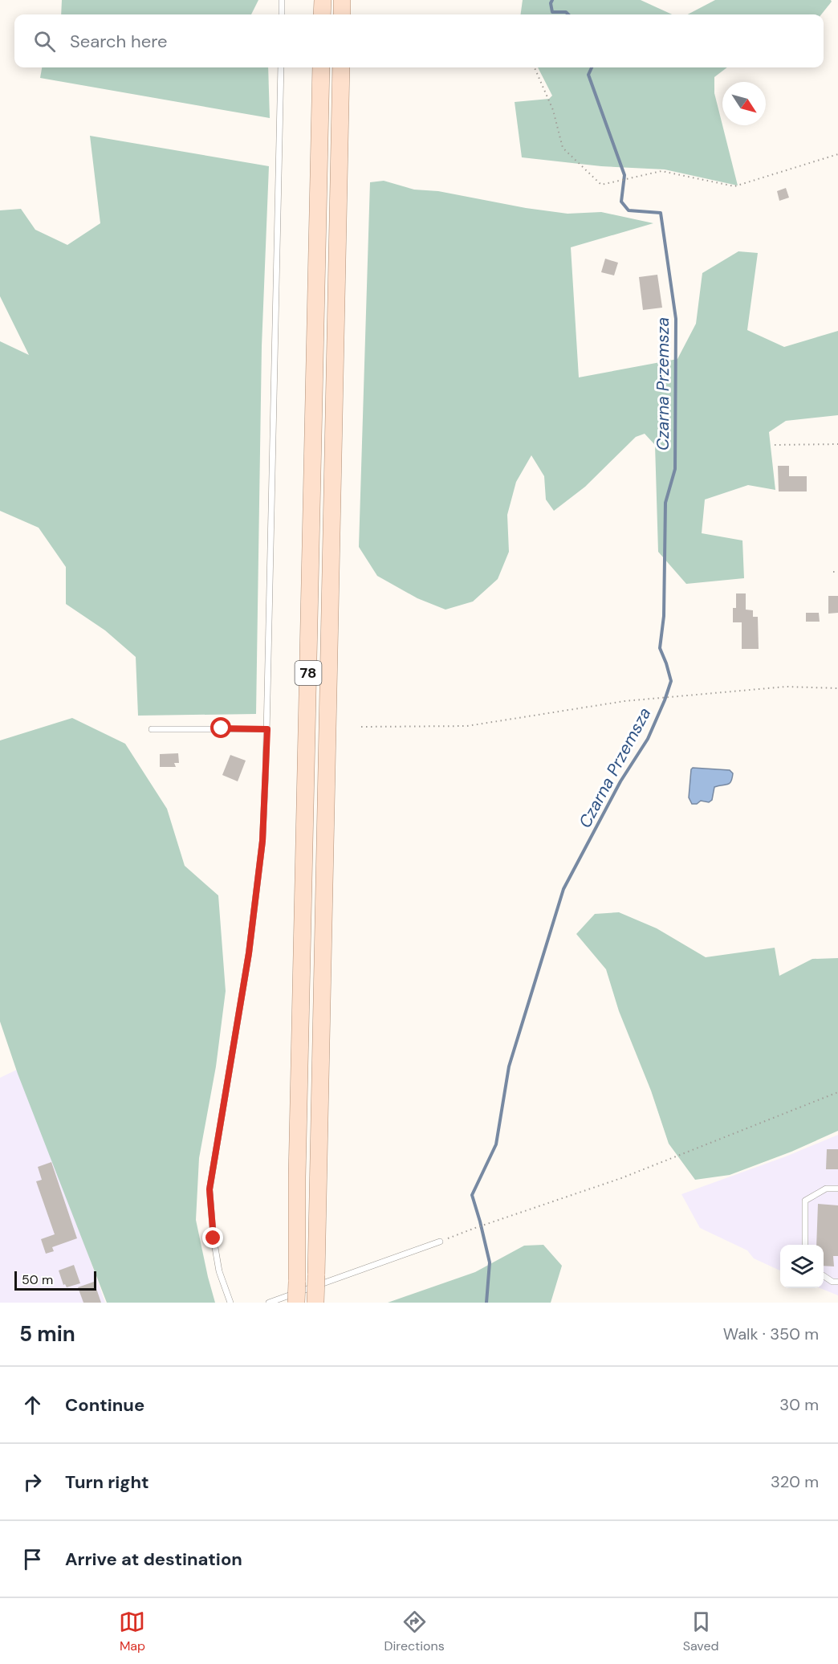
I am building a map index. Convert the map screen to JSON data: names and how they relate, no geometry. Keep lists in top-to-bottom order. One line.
{"streets":{"main road":["78"]},"water":["Czarna Przemsza"],"scale_bar":"50 m","north":"bottom right","page":{"search":"Search here","scale":"50 m","heading":["5 min","Walk · 350 m"],"list":[["Continue","30 m"],["Turn right","320 m"],"Arrive at destination"],"nav":["Map","Directions","Saved"]}}
